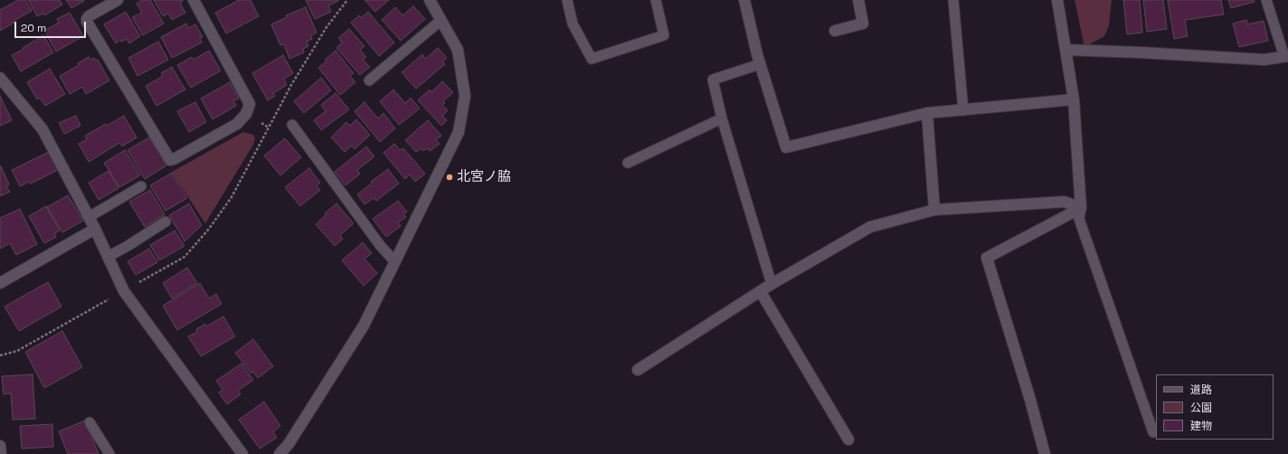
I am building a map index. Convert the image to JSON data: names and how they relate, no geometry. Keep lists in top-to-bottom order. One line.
{"places":["北宮ノ脇"],"legend":["道路","公園","建物"],"scale_bar":"20 m"}
